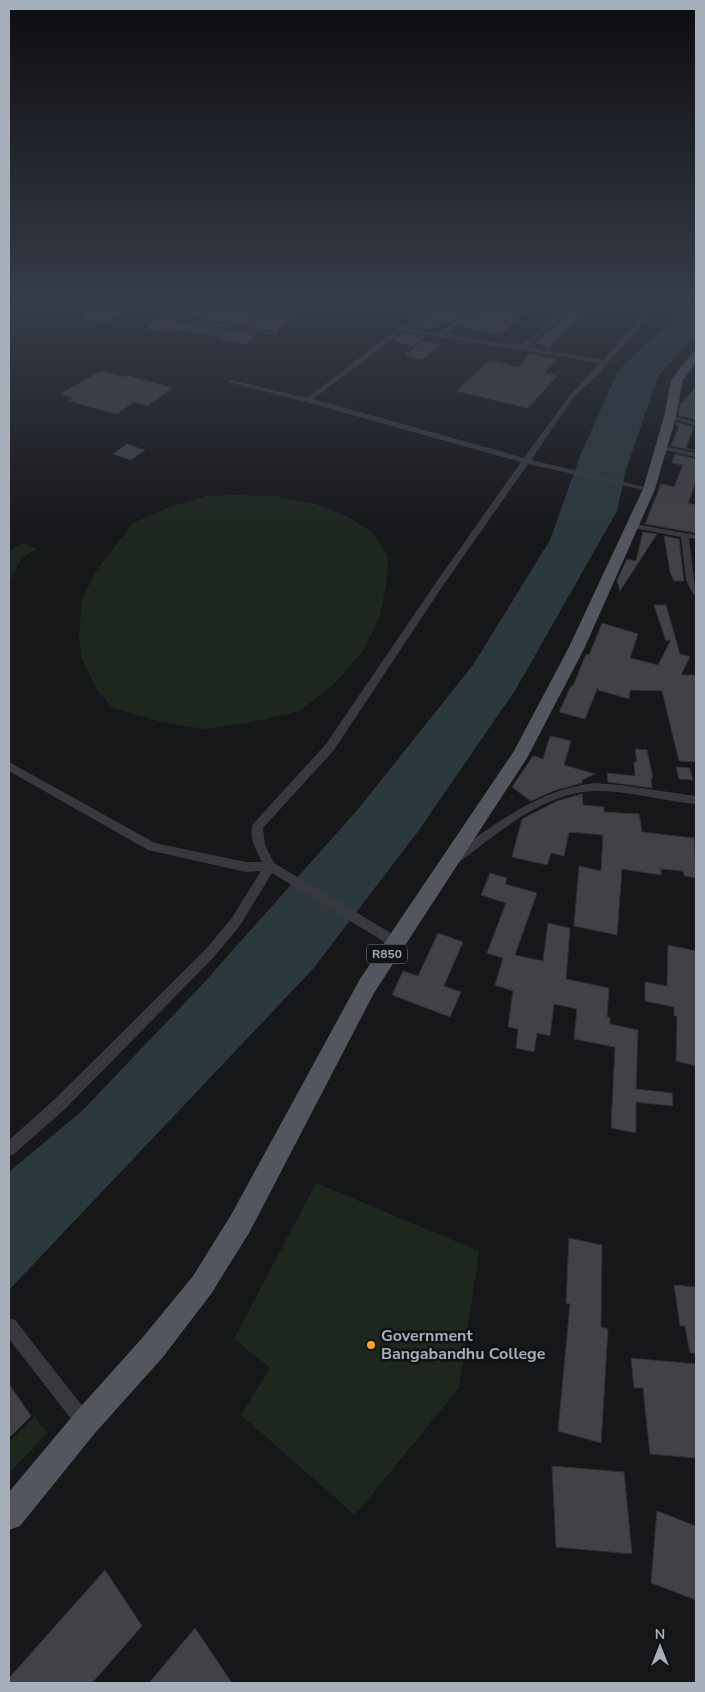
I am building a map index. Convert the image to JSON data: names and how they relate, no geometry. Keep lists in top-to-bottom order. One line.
{"streets":{"main road":["R850"]},"places":["Government Bangabandhu College"],"north":"top"}
